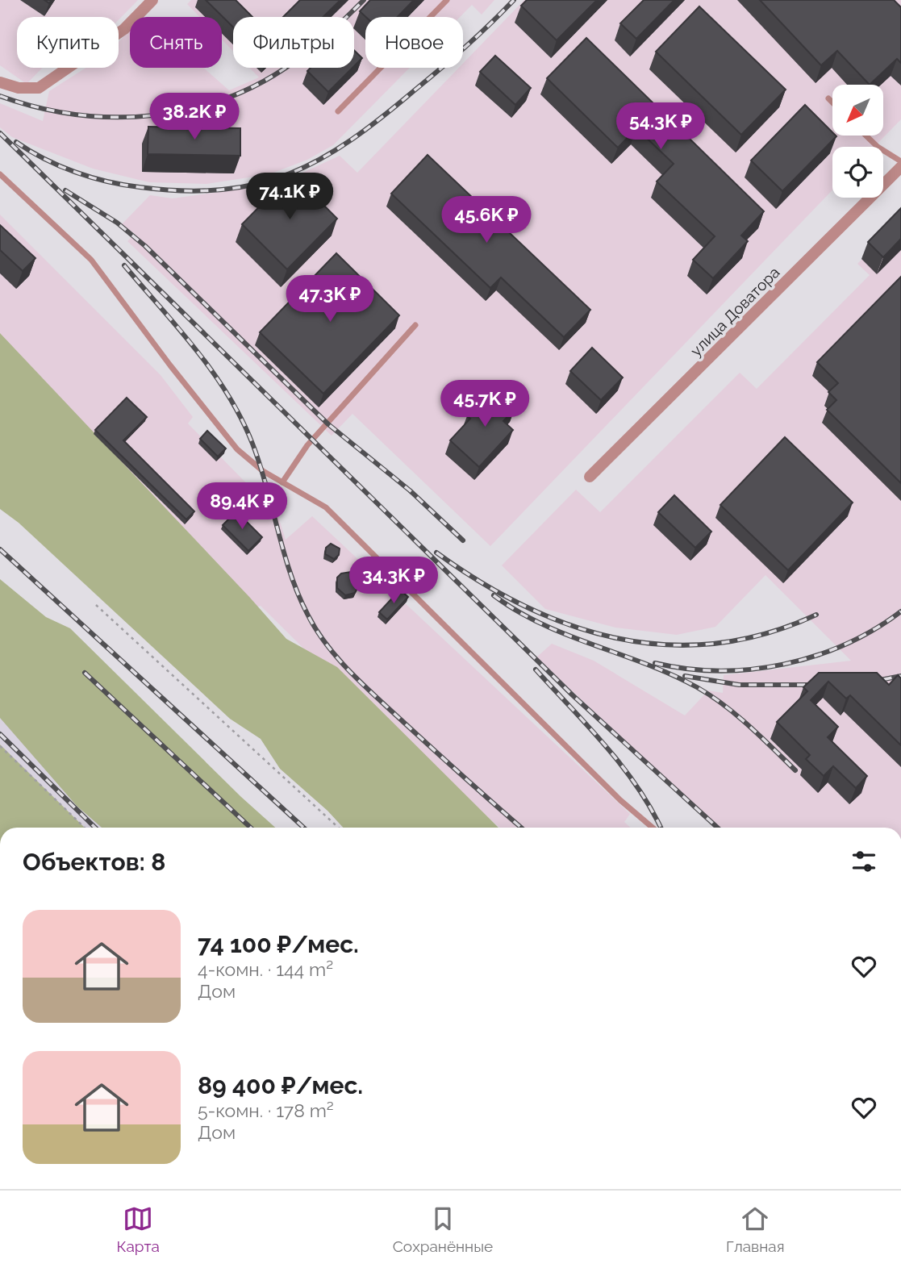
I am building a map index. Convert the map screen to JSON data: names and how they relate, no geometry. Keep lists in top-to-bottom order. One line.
{"streets":{"street":["улица Доватора"]},"north":"bottom left","page":{"chip":["Купить","Снять","Фильтры","Новое"],"price":["38.2K ₽","54.3K ₽","74.1K ₽","45.6K ₽","47.3K ₽","45.7K ₽","89.4K ₽","34.3K ₽"],"heading":"Объектов: 8","list":[{"name":"74 100 ₽/мес.","note":"4-комн. · 144 m² · Дом"},{"name":"89 400 ₽/мес.","note":"5-комн. · 178 m² · Дом"}],"tabs":["Карта","Сохранённые","Главная"]}}
